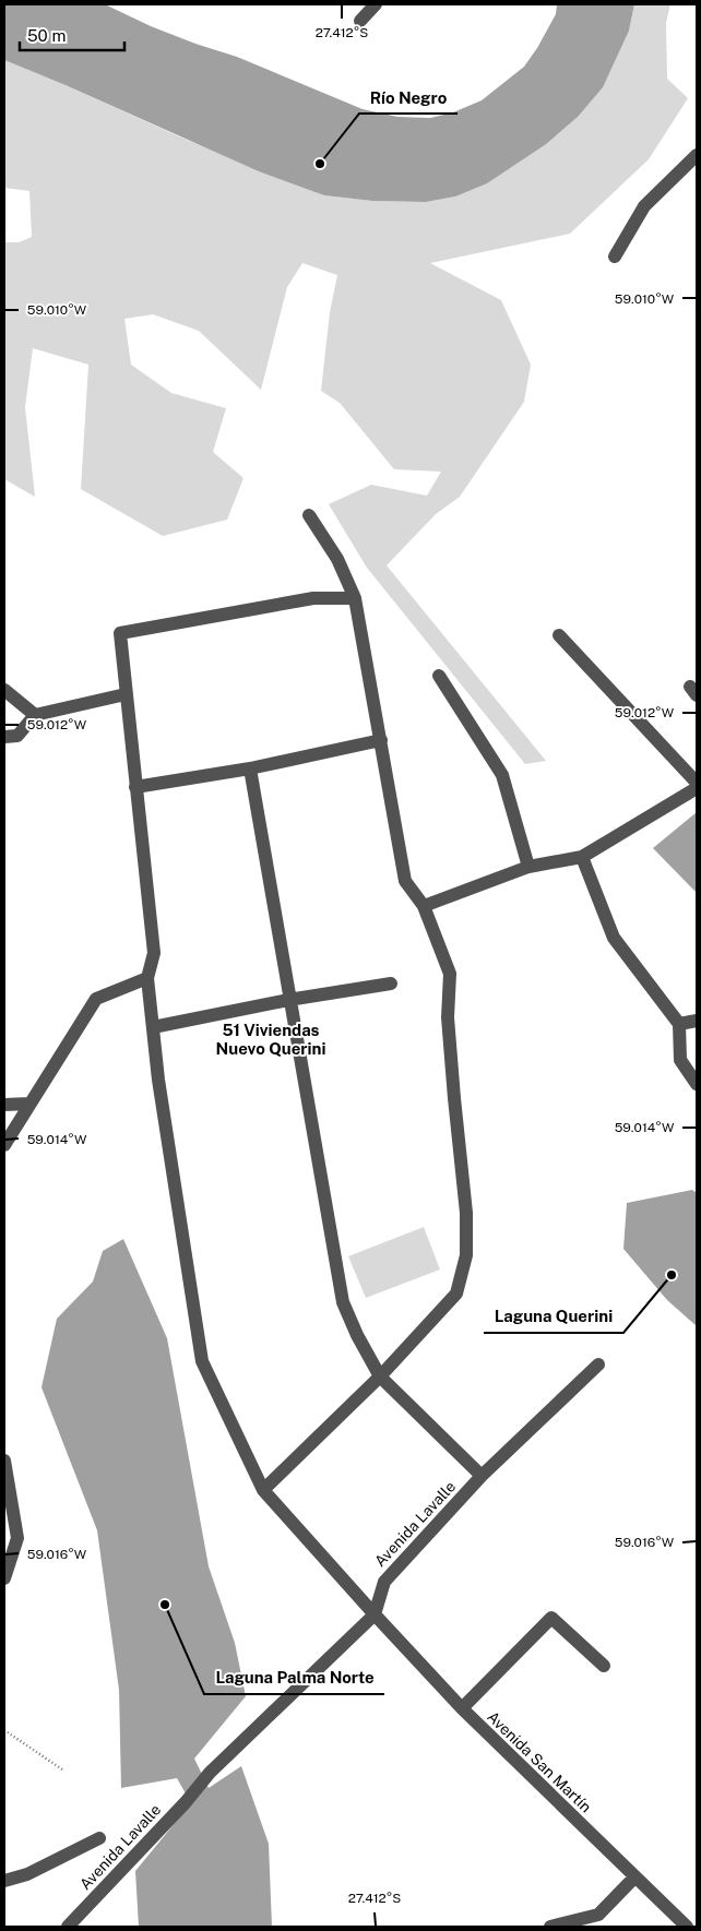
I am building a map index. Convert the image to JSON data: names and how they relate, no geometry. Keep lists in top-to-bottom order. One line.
{"streets":{"street":["Avenida Lavalle","Avenida San Martín"]},"crossings":[["Avenida Lavalle","Avenida San Martín"]],"districts":["51 Viviendas Nuevo Querini"],"places":["Río Negro","Laguna Querini","Laguna Palma Norte"],"scale_bar":"50 m","coordinates":["27.412°S","59.010°W","59.012°W","59.014°W","59.016°W"]}
